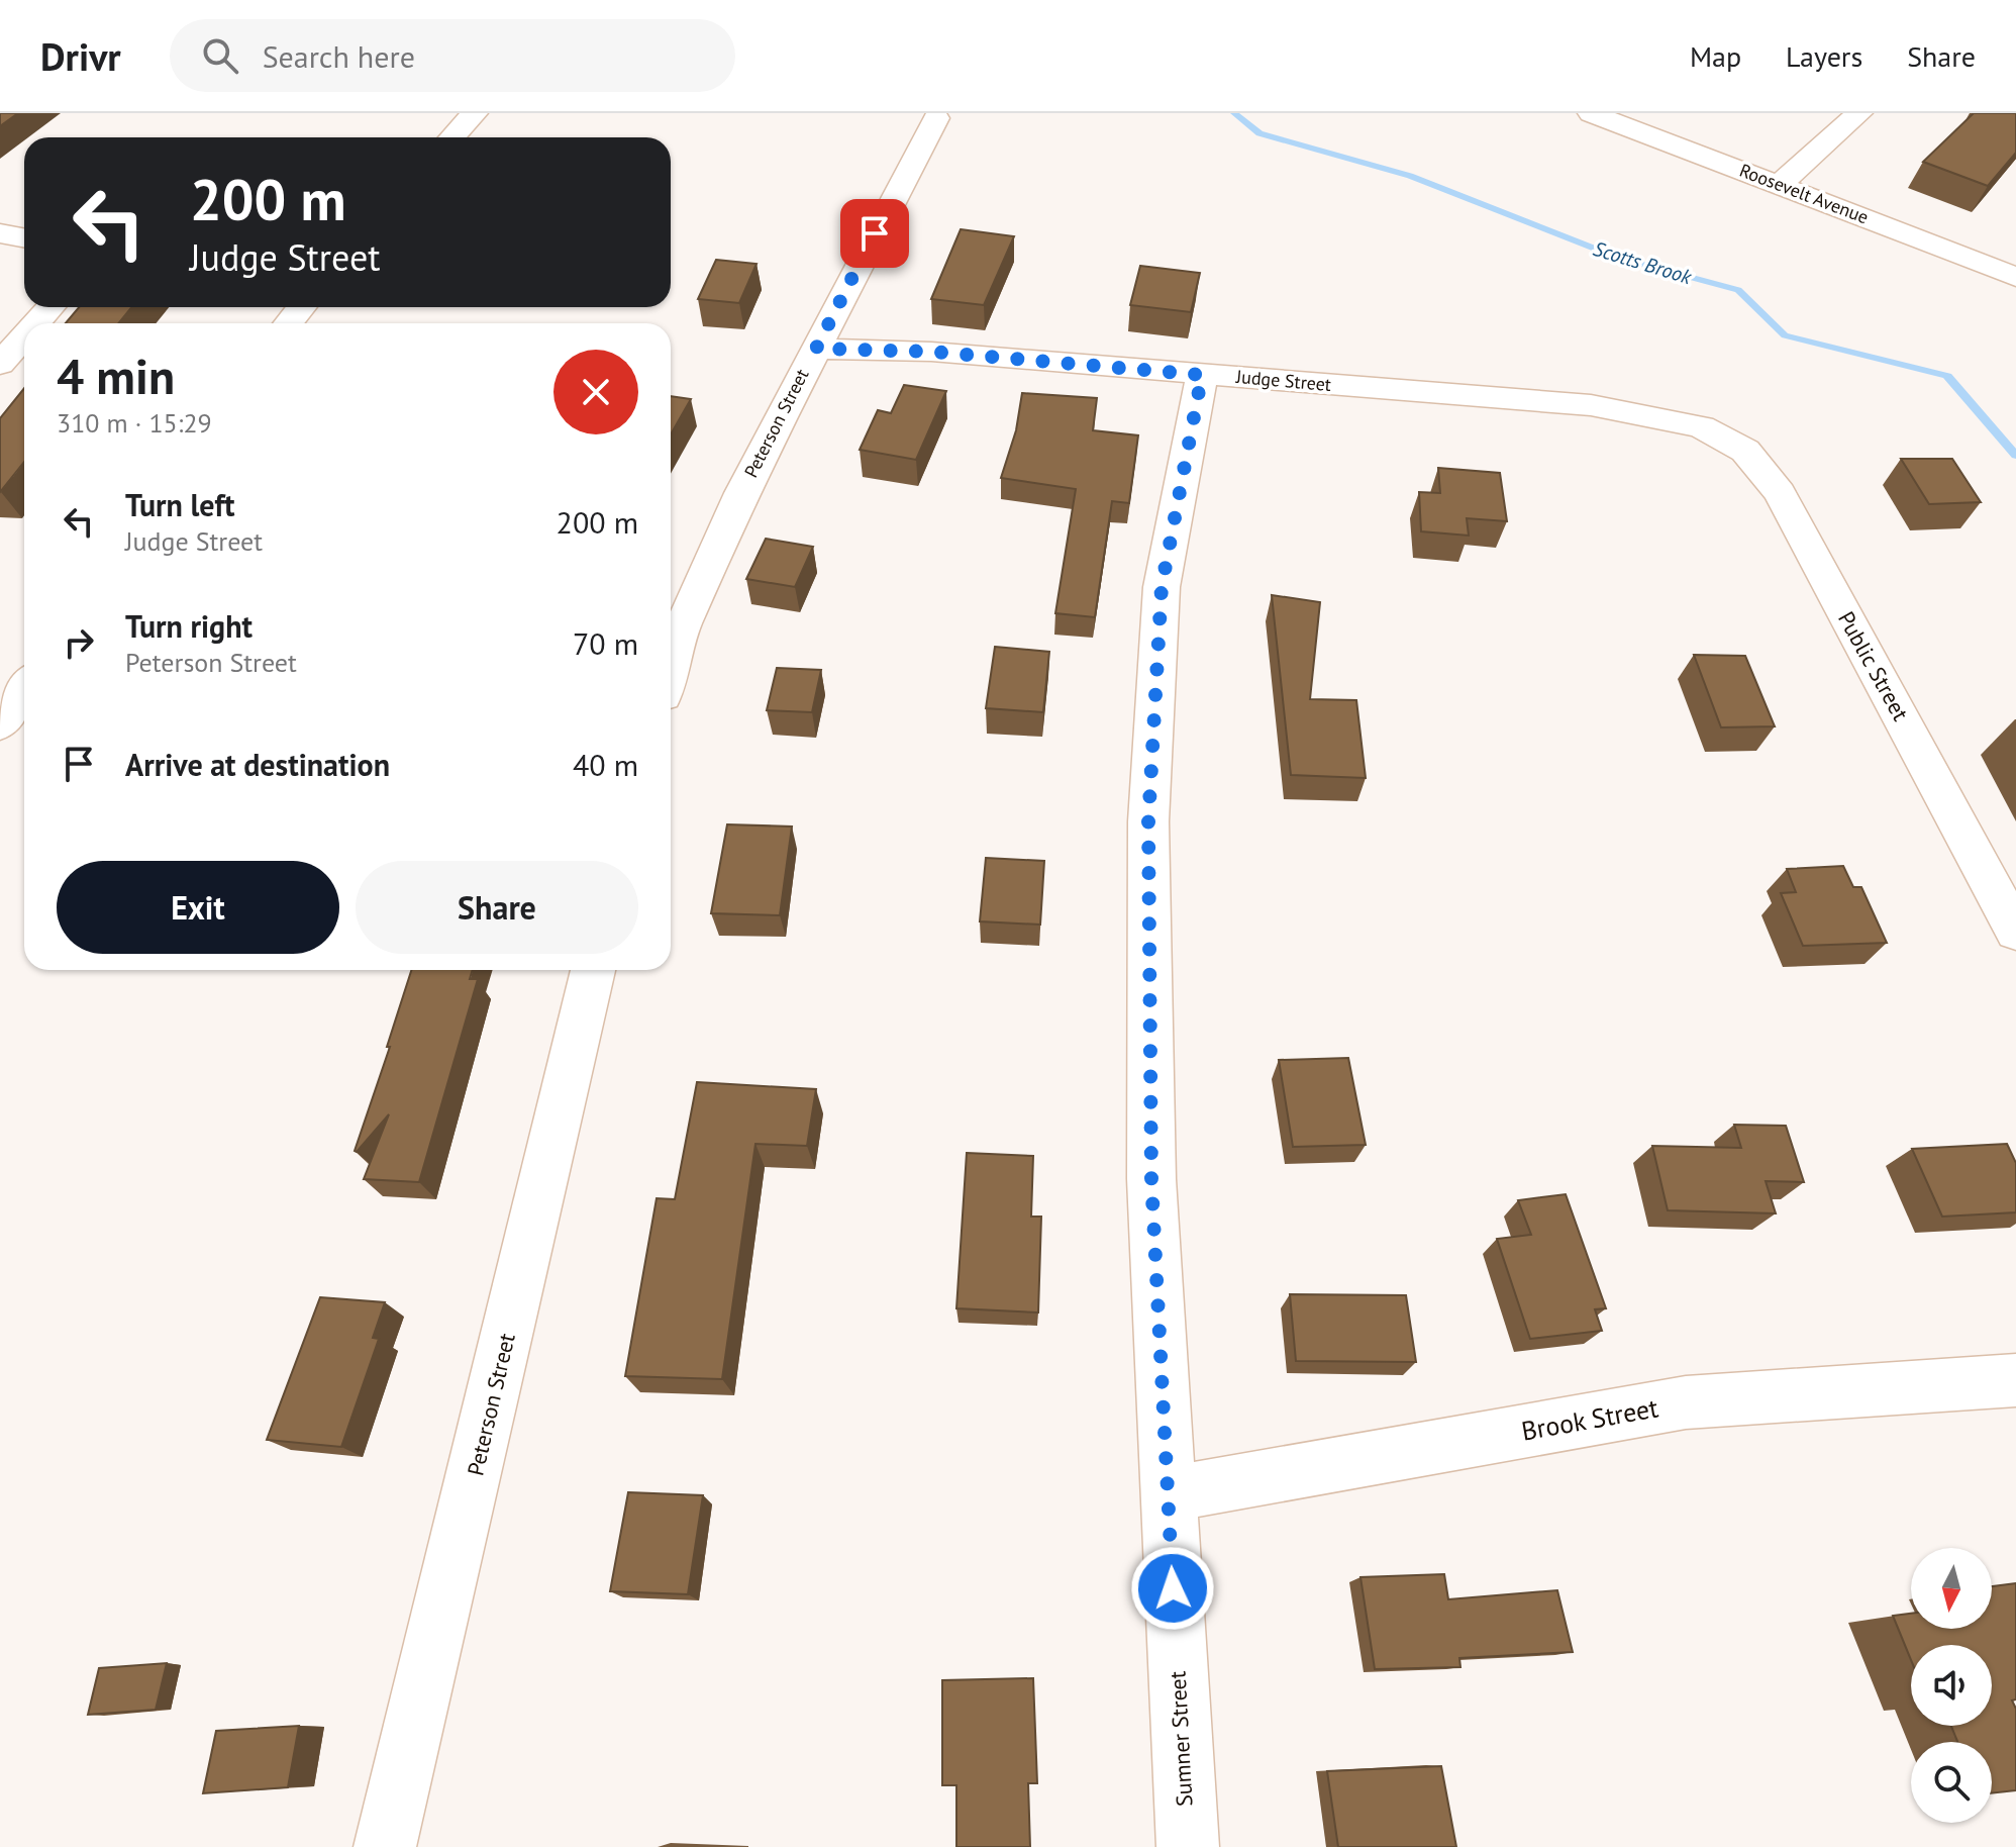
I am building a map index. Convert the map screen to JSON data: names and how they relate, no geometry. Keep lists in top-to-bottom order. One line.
{"streets":{"street":["Roosevelt Avenue","Judge Street","Peterson Street","Public Street","Brook Street","Sumner Street"]},"crossings":[["Judge Street","Peterson Street"],["Judge Street","Public Street"],["Judge Street","Sumner Street"],["Brook Street","Sumner Street"]],"water":["Scotts Brook"],"north":"bottom","page":{"header":"Drivr","search":"Search here","nav":["Map","Layers","Share"],"turn":["200 m","Judge Street"],"heading":["4 min","310 m · 15:29"],"list":[{"name":"Turn left","note":"Judge Street","value":"200 m"},{"name":"Turn right","note":"Peterson Street","value":"70 m"},{"name":"Arrive at destination","value":"40 m"}],"buttons":["Exit","Share"]}}
